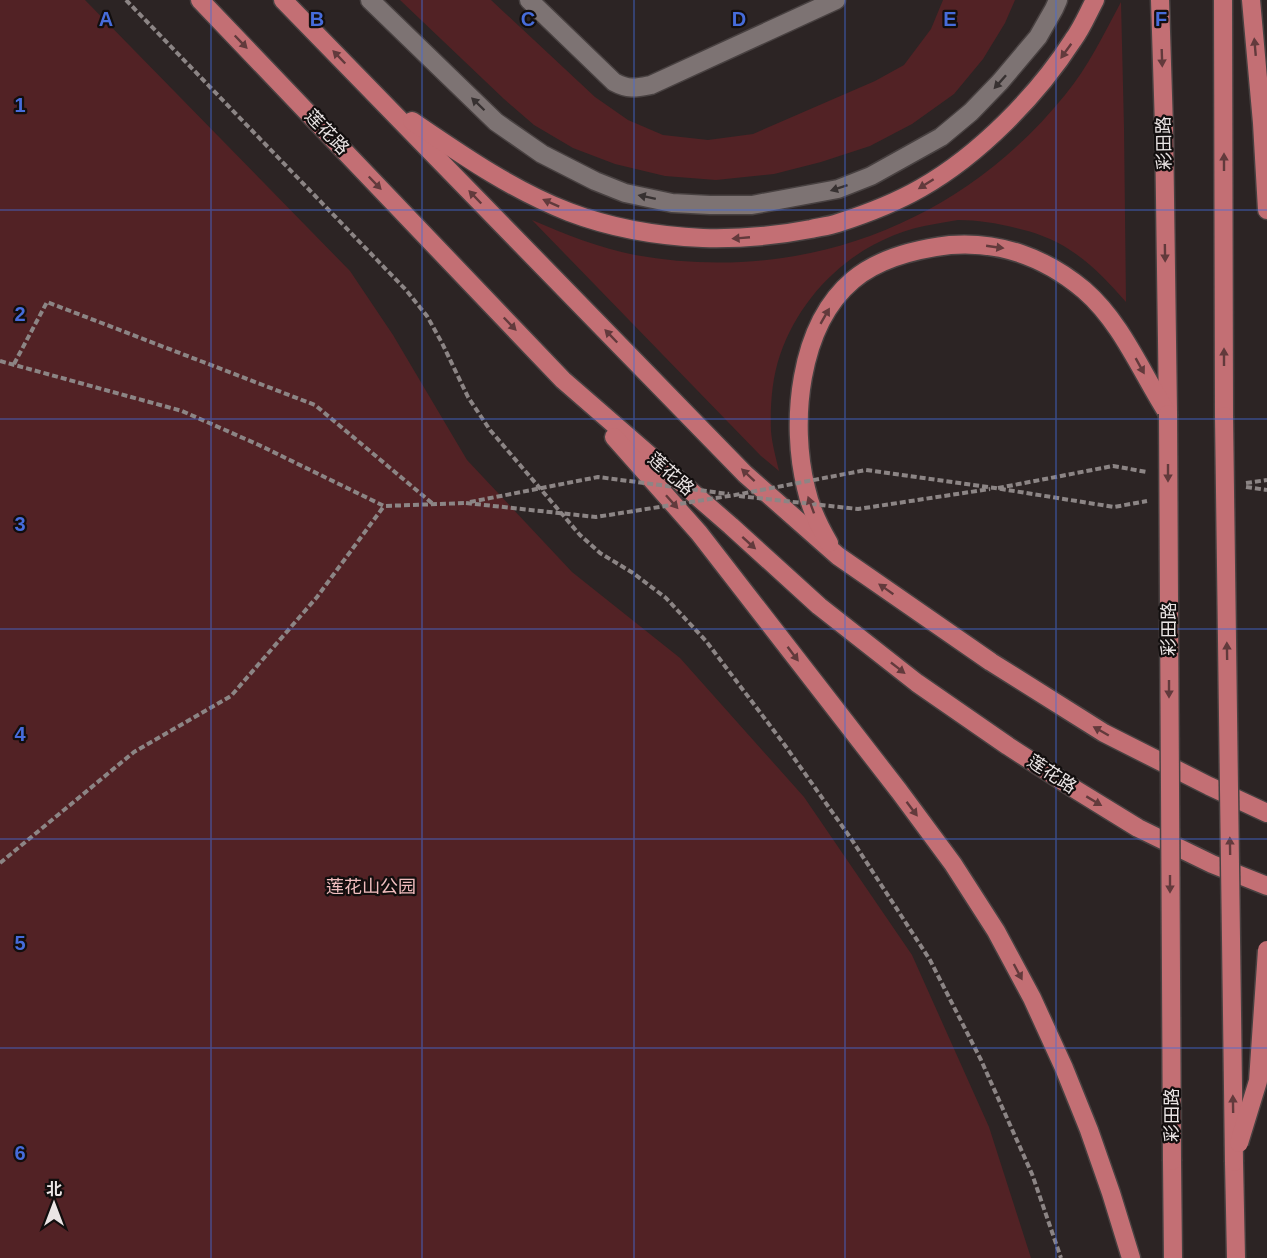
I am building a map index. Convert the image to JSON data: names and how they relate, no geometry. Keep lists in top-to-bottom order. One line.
{"streets":{"main road":["莲花路","彩田路"]},"parks":["莲花山公园"],"north":"top","grid":{"columns":["A","B","C","D","E","F"],"rows":["1","2","3","4","5","6"]}}
